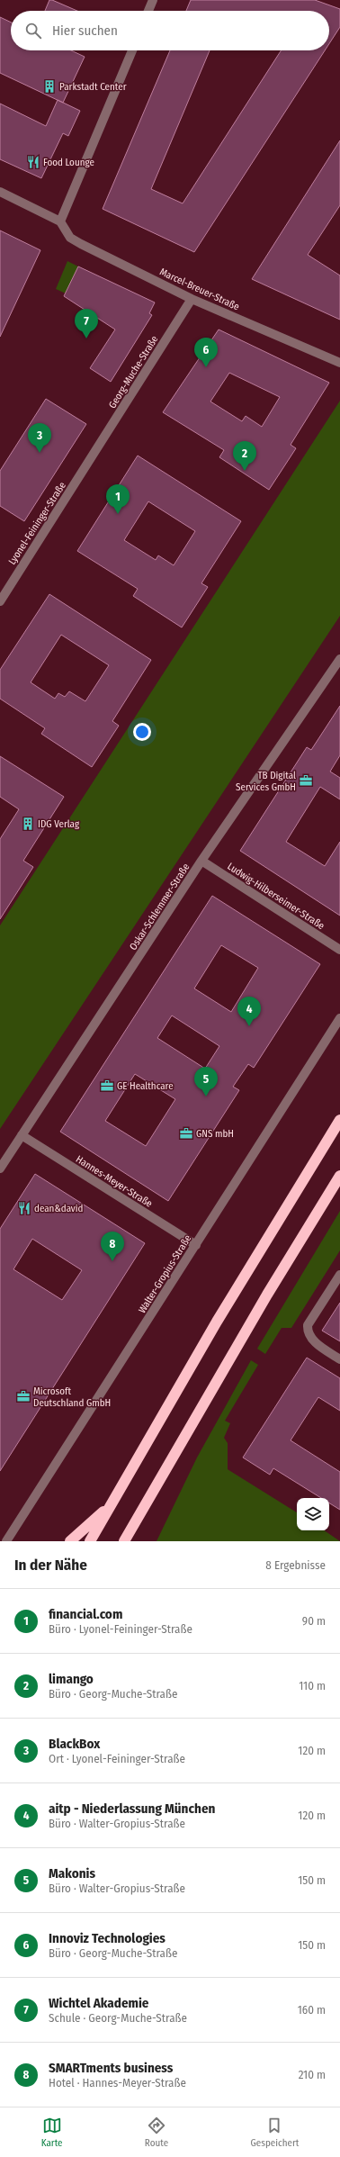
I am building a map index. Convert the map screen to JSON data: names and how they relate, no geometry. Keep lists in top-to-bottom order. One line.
{"streets":{"street":["Marcel-Breuer-Straße","Georg-Muche-Straße","Lyonel-Feininger-Straße","Ludwig-Hilberseimer-Straße","Oskar-Schlemmer-Straße","Hannes-Meyer-Straße","Walter-Gropius-Straße"]},"crossings":[["Marcel-Breuer-Straße","Georg-Muche-Straße"],["Georg-Muche-Straße","Lyonel-Feininger-Straße"],["Ludwig-Hilberseimer-Straße","Oskar-Schlemmer-Straße"],["Oskar-Schlemmer-Straße","Hannes-Meyer-Straße"],["Hannes-Meyer-Straße","Walter-Gropius-Straße"]],"places":{"building":["Parkstadt Center","IDG Verlag"],"restaurant":["Food Lounge","dean&david"],"office":["TB Digital Services GmbH","GE Healthcare","GNS mbH","Microsoft Deutschland GmbH"]},"page":{"search":"Hier suchen","pins":["7","6","3","2","1","4","5","8"],"heading":["In der Nähe","8 Ergebnisse"],"list":[{"mark":"1","name":"financial.com","note":"Büro · Lyonel-Feininger-Straße","value":"90 m"},{"mark":"2","name":"limango","note":"Büro · Georg-Muche-Straße","value":"110 m"},{"mark":"3","name":"BlackBox","note":"Ort · Lyonel-Feininger-Straße","value":"120 m"},{"mark":"4","name":"aitp - Niederlassung München","note":"Büro · Walter-Gropius-Straße","value":"120 m"},{"mark":"5","name":"Makonis","note":"Büro · Walter-Gropius-Straße","value":"150 m"},{"mark":"6","name":"Innoviz Technologies","note":"Büro · Georg-Muche-Straße","value":"150 m"},{"mark":"7","name":"Wichtel Akademie","note":"Schule · Georg-Muche-Straße","value":"160 m"},{"mark":"8","name":"SMARTments business","note":"Hotel · Hannes-Meyer-Straße","value":"210 m"}],"nav":["Karte","Route","Gespeichert"]}}
